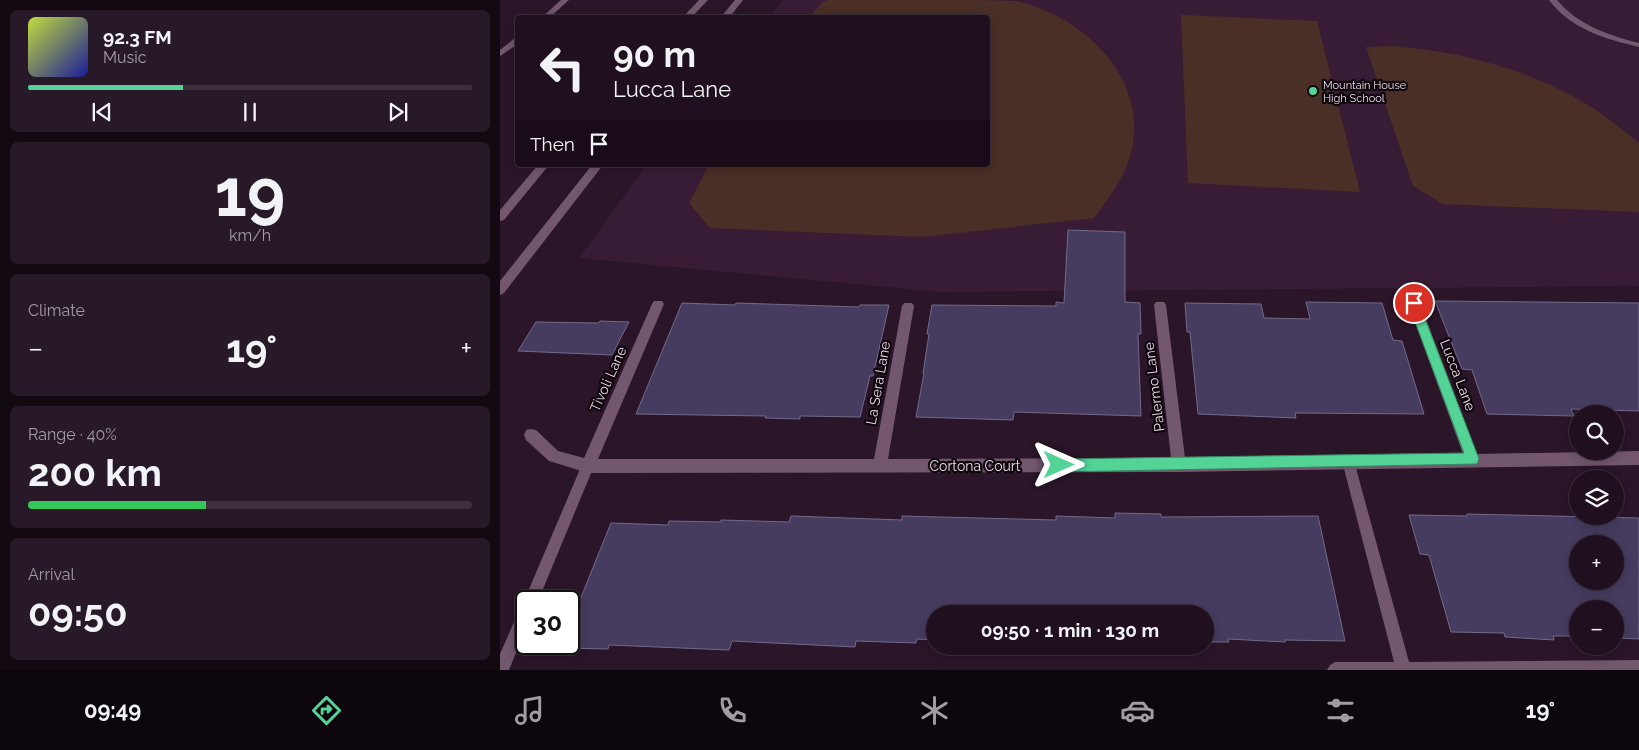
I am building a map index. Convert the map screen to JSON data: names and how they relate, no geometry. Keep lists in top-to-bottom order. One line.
{"streets":{"street":["Lucca Lane","Tivoli Lane","La Sera Lane","Palermo Lane","Cortona Court"]},"crossings":[["Lucca Lane","Cortona Court"],["Tivoli Lane","Cortona Court"],["La Sera Lane","Cortona Court"],["Palermo Lane","Cortona Court"]],"places":["Mountain House High School"],"page":{"turn":["90 m","Lucca Lane"],"song":["92.3 FM","Music"],"then":"Then","tile":[["19","km/h"],"Climate",["Range · 40%","200 km"],["Arrival","09:50"]],"heat":["−","19°","+"],"map_buttons":["+","−"],"limit":"30","trip":"09:50 · 1 min · 130 m","tabs":["09:49","19°"]}}
